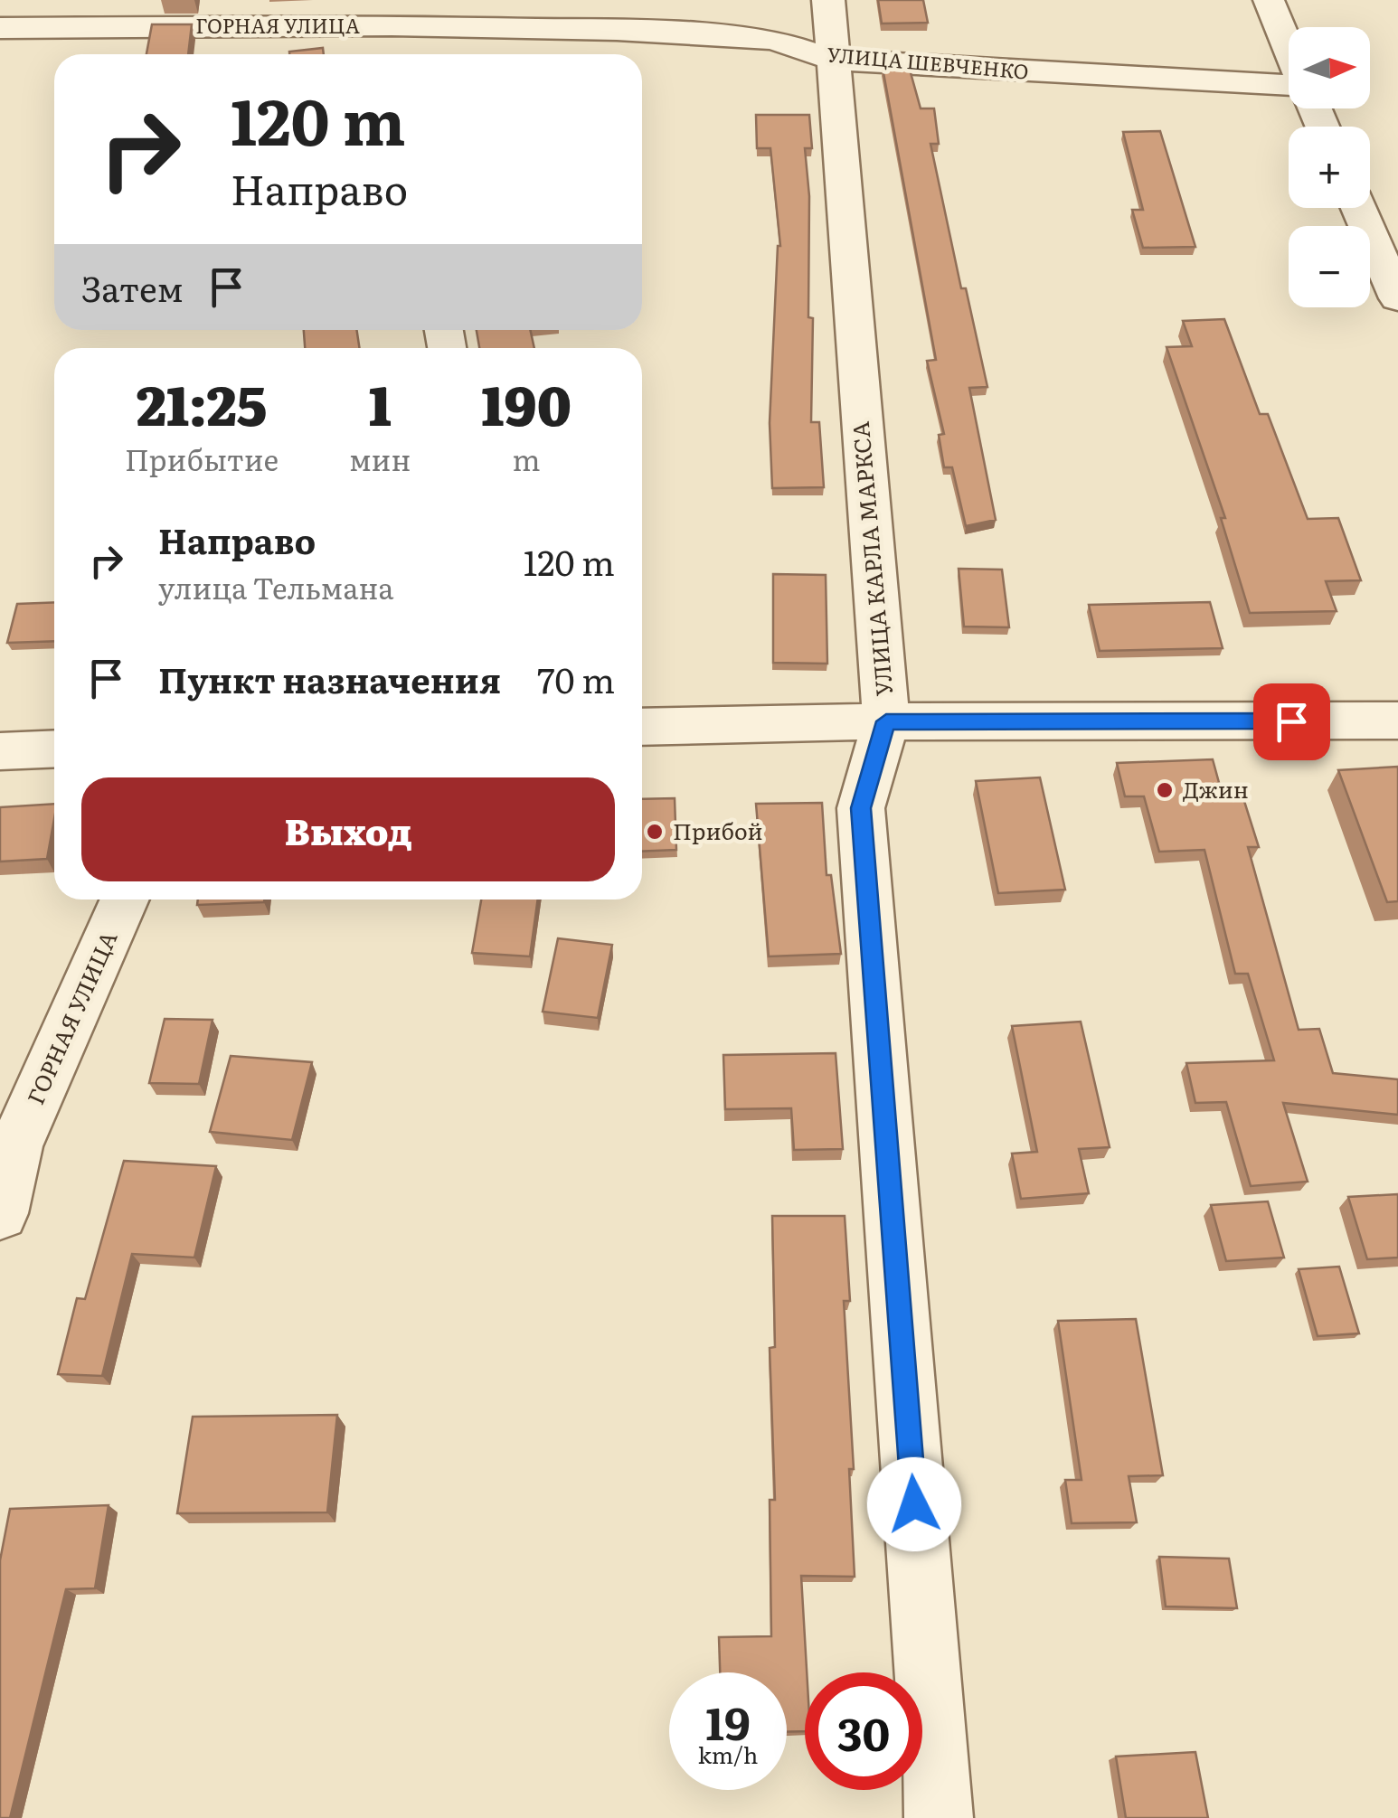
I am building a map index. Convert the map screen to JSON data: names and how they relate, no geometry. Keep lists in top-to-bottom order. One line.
{"streets":{"street":["ГОРНАЯ УЛИЦА","УЛИЦА ШЕВЧЕНКО","УЛИЦА КАРЛА МАРКСА"]},"crossings":[["ГОРНАЯ УЛИЦА","УЛИЦА ШЕВЧЕНКО"],["УЛИЦА ШЕВЧЕНКО","УЛИЦА КАРЛА МАРКСА"]],"places":["Джин","Прибой"],"north":"right","page":{"map_buttons":["+","−"],"turn":["120 m","Направо"],"then":"Затем","eta":["21:25","Прибытие","1","мин","190","m"],"list":[{"name":"Направо","note":"улица Тельмана","value":"120 m"},{"name":"Пункт назначения","value":"70 m"}],"buttons":"Выход","speed":"19 km/h","limit":"30"}}
